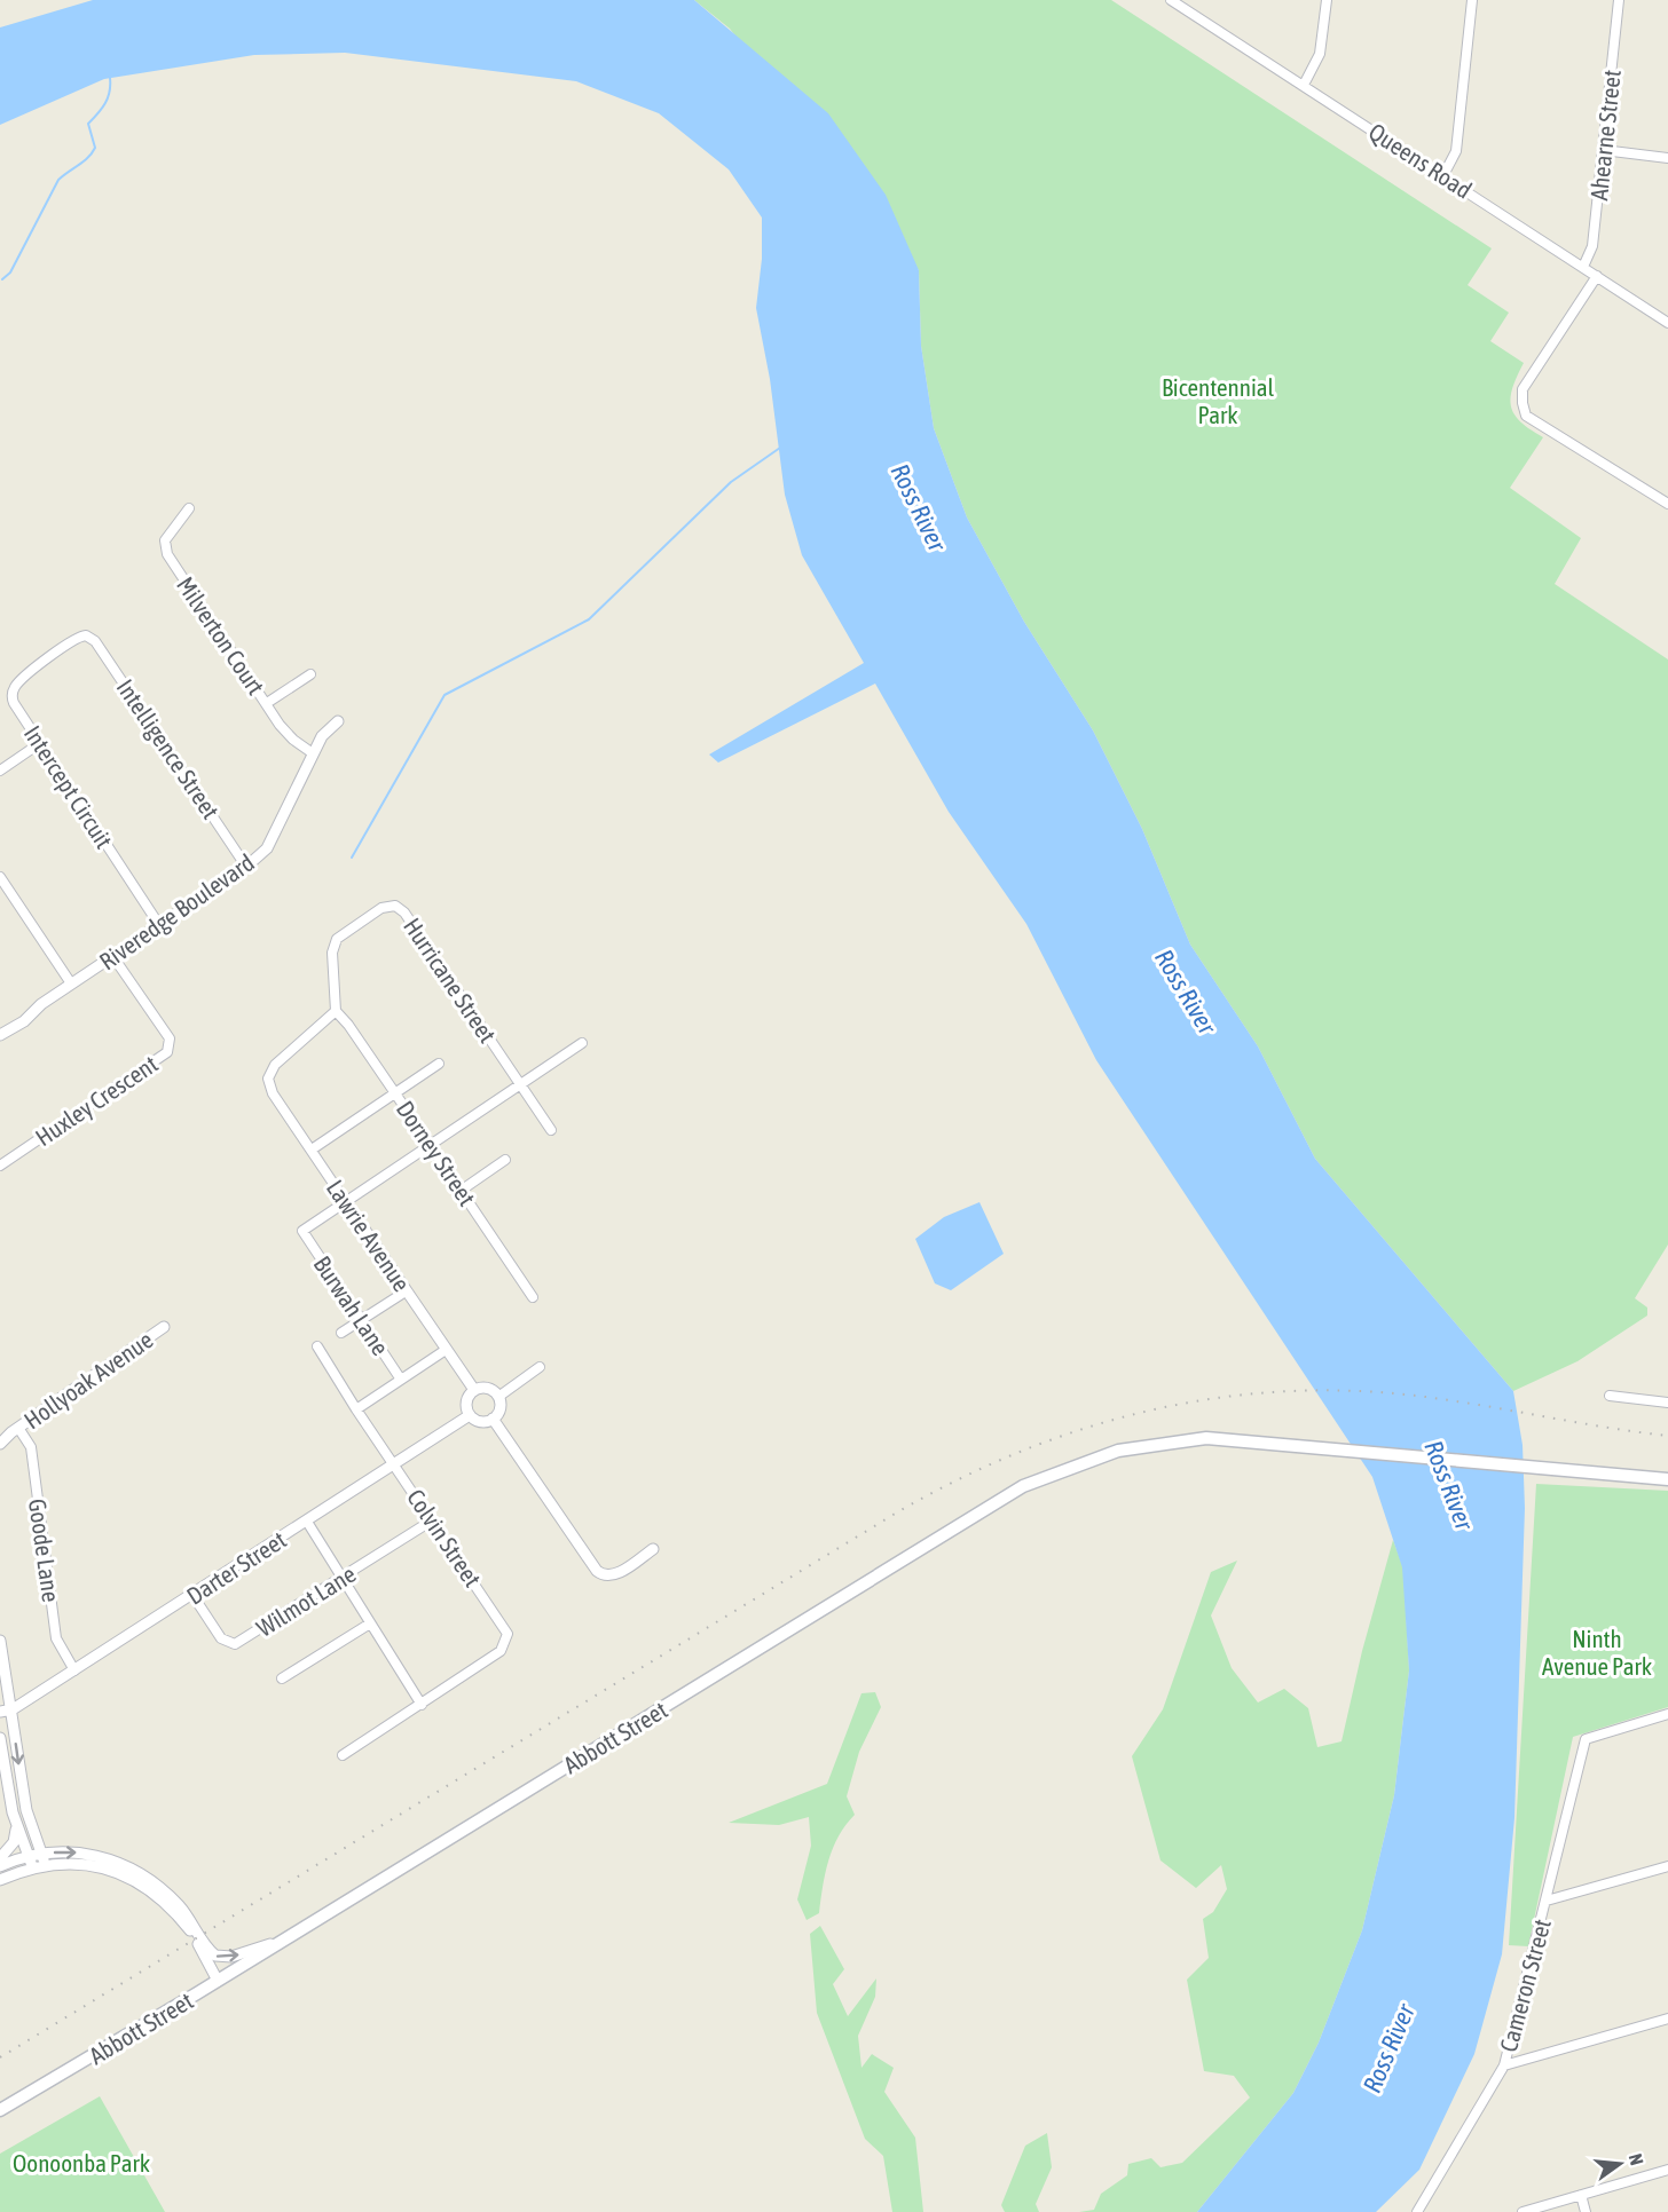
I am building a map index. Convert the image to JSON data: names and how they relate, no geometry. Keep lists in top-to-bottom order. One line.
{"streets":{"main road":["Abbott Street"],"street":["Ahearne Street","Queens Road","Milverton Court","Intelligence Street","Intercept Circuit","Riveredge Boulevard","Hurricane Street","Huxley Crescent","Dorney Street","Lawrie Avenue","Burwah Lane","Hollyoak Avenue","Colvin Street","Goode Lane","Darter Street","Wilmot Lane","Cameron Street"]},"crossings":[["Ahearne Street","Queens Road"],["Milverton Court","Riveredge Boulevard"],["Intelligence Street","Intercept Circuit"],["Intelligence Street","Riveredge Boulevard"],["Intercept Circuit","Riveredge Boulevard"],["Riveredge Boulevard","Huxley Crescent"],["Hurricane Street","Dorney Street"],["Hurricane Street","Lawrie Avenue"],["Dorney Street","Lawrie Avenue"],["Lawrie Avenue","Burwah Lane"],["Lawrie Avenue","Darter Street"],["Hollyoak Avenue","Goode Lane"],["Colvin Street","Darter Street"],["Colvin Street","Wilmot Lane"],["Goode Lane","Darter Street"],["Darter Street","Wilmot Lane"]],"water":["Ross River"],"parks":["Bicentennial Park","Ninth Avenue Park","Oonoonba Park"],"north":"right"}
